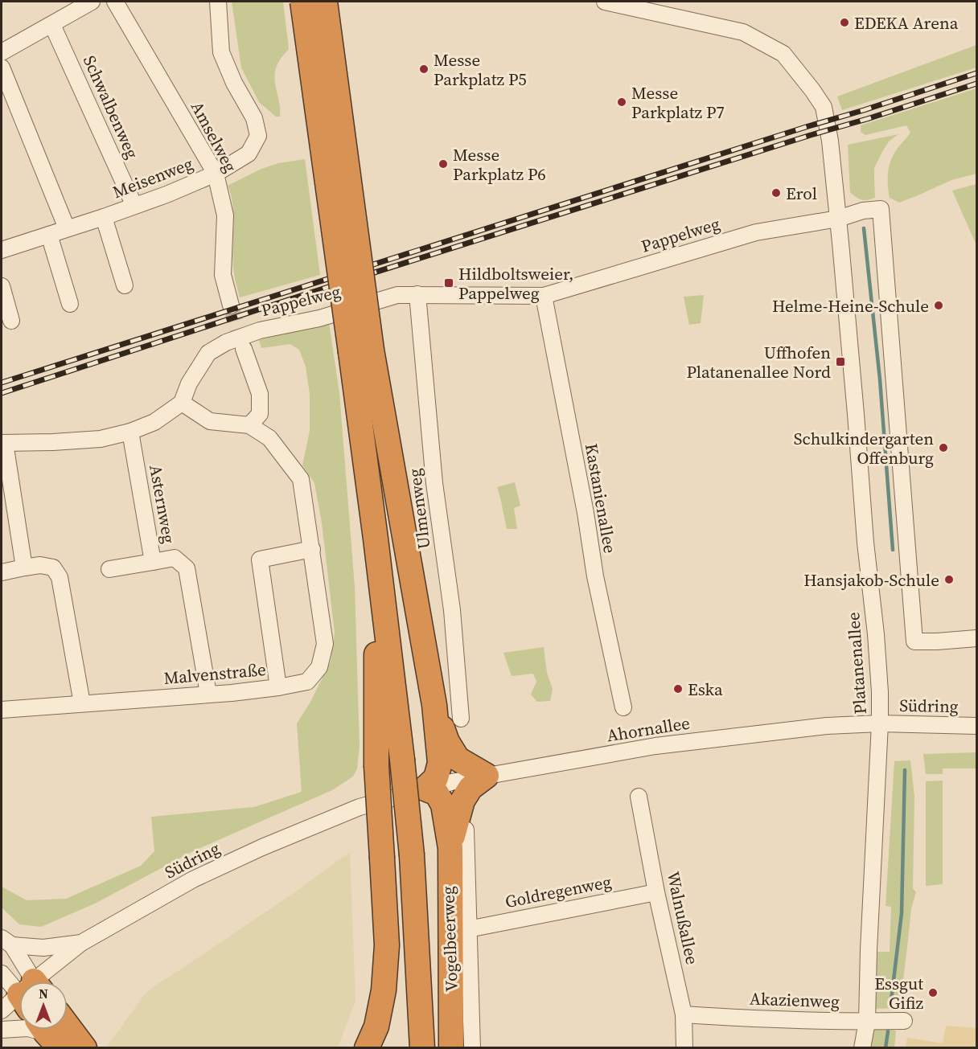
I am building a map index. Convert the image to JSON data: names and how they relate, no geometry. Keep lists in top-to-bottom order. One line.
{"streets":{"street":["Schwalbenweg","Amselweg","Meisenweg","Pappelweg","Kastanienallee","Asternweg","Ulmenweg","Platanenallee","Malvenstraße","Südring","Ahornallee","Goldregenweg","Walnußallee","Vogelbeerweg","Akazienweg"]},"crossings":[["Schwalbenweg","Meisenweg"],["Amselweg","Meisenweg"],["Pappelweg","Kastanienallee"],["Pappelweg","Ulmenweg"],["Pappelweg","Platanenallee"],["Asternweg","Malvenstraße"],["Platanenallee","Südring"],["Platanenallee","Ahornallee"],["Platanenallee","Akazienweg"],["Südring","Ahornallee"],["Goldregenweg","Walnußallee"],["Goldregenweg","Vogelbeerweg"],["Walnußallee","Akazienweg"]],"places":{"other":["EDEKA Arena","Messe Parkplatz P5","Messe Parkplatz P7","Messe Parkplatz P6","Erol","Helme-Heine-Schule","Schulkindergarten Offenburg","Hansjakob-Schule","Eska","Essgut Gifiz"],"transit":["Hildboltsweier, Pappelweg","Uffhofen Platanenallee Nord"]},"north":"top"}
